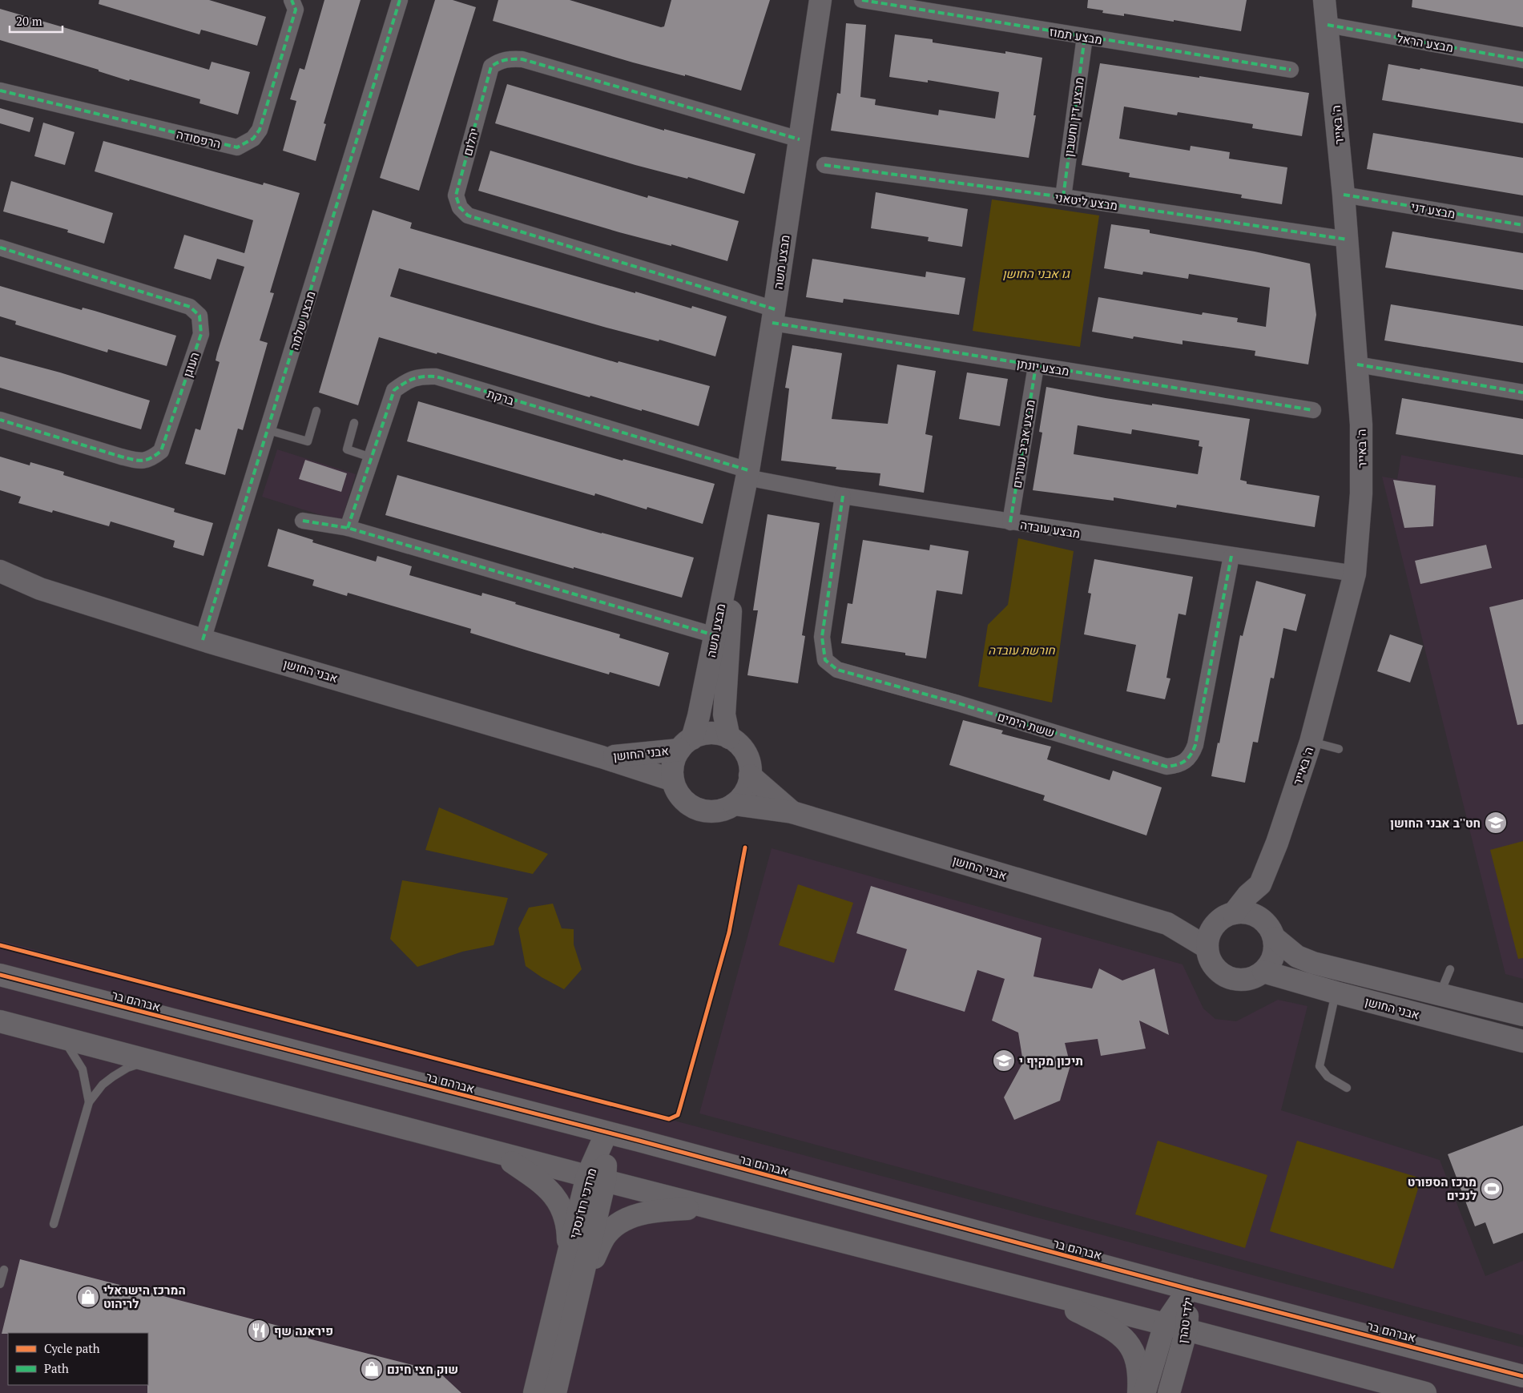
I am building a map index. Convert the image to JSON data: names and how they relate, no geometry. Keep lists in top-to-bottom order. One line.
{"streets":{"street":["מבצע תמוז","מבצע הראל","מבצע דין וחשבון","ה' באייר","הרפסודה","יהלום","מבצע ליטאני","מבצע דני","מבצע משה","מבצע שלמה","העוגן","מבצע יונתן","ברקת","מבצע אביב נעורים","מבצע עובדה","אבני החושן","ששת הימים","אברהם בר","מרדכי רוז'נסקי","ילדי טהרן"]},"crossings":[["מבצע תמוז","מבצע דין וחשבון"],["מבצע הראל","ה' באייר"],["מבצע דין וחשבון","מבצע ליטאני"],["ה' באייר","מבצע ליטאני"],["ה' באייר","מבצע דני"],["ה' באייר","מבצע עובדה"],["ה' באייר","אבני החושן"],["יהלום","מבצע משה"],["יהלום","מבצע יונתן"],["מבצע משה","מבצע יונתן"],["מבצע משה","ברקת"],["מבצע משה","מבצע עובדה"],["מבצע משה","אבני החושן"],["מבצע שלמה","אבני החושן"],["מבצע יונתן","מבצע אביב נעורים"],["ברקת","מבצע עובדה"],["מבצע אביב נעורים","מבצע עובדה"],["מבצע עובדה","ששת הימים"],["אברהם בר","מרדכי רוז'נסקי"],["אברהם בר","ילדי טהרן"]],"parks":["גו אבני החושן","חורשת עובדה"],"places":{"school or university":["חט''ב אבני החושן","תיכון מקיף י"],"sports":["מרכז הספורט לנכים"],"shop":["המרכז הישראלי לריהוט","שוק חצי חינם"],"restaurant":["פיראנה שף"]},"legend":["Cycle path","Path"],"scale_bar":"20 m"}
